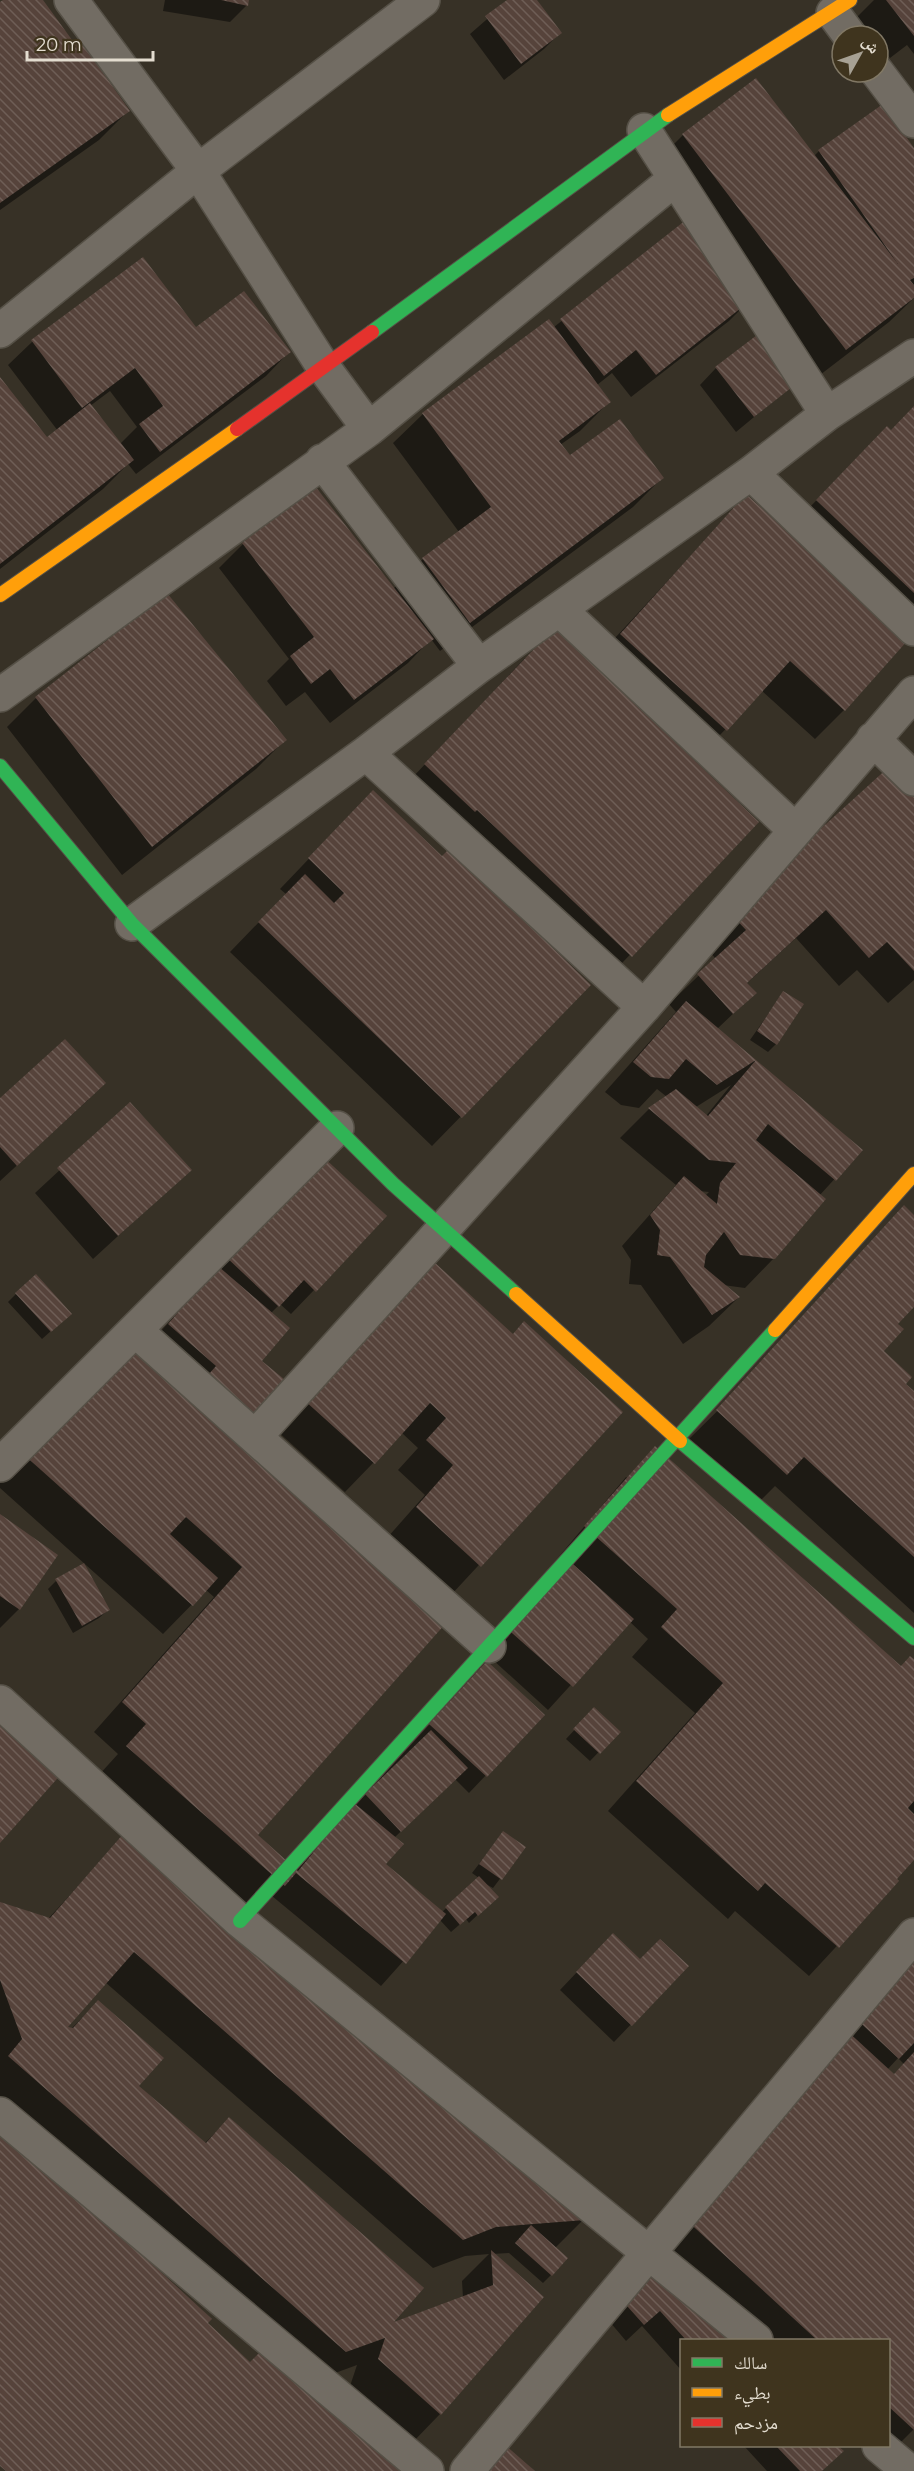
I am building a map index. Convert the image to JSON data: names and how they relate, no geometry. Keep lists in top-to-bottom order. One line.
{"legend":["سالك","بطيء","مزدحم"],"scale_bar":"20 m","north":"top right"}
